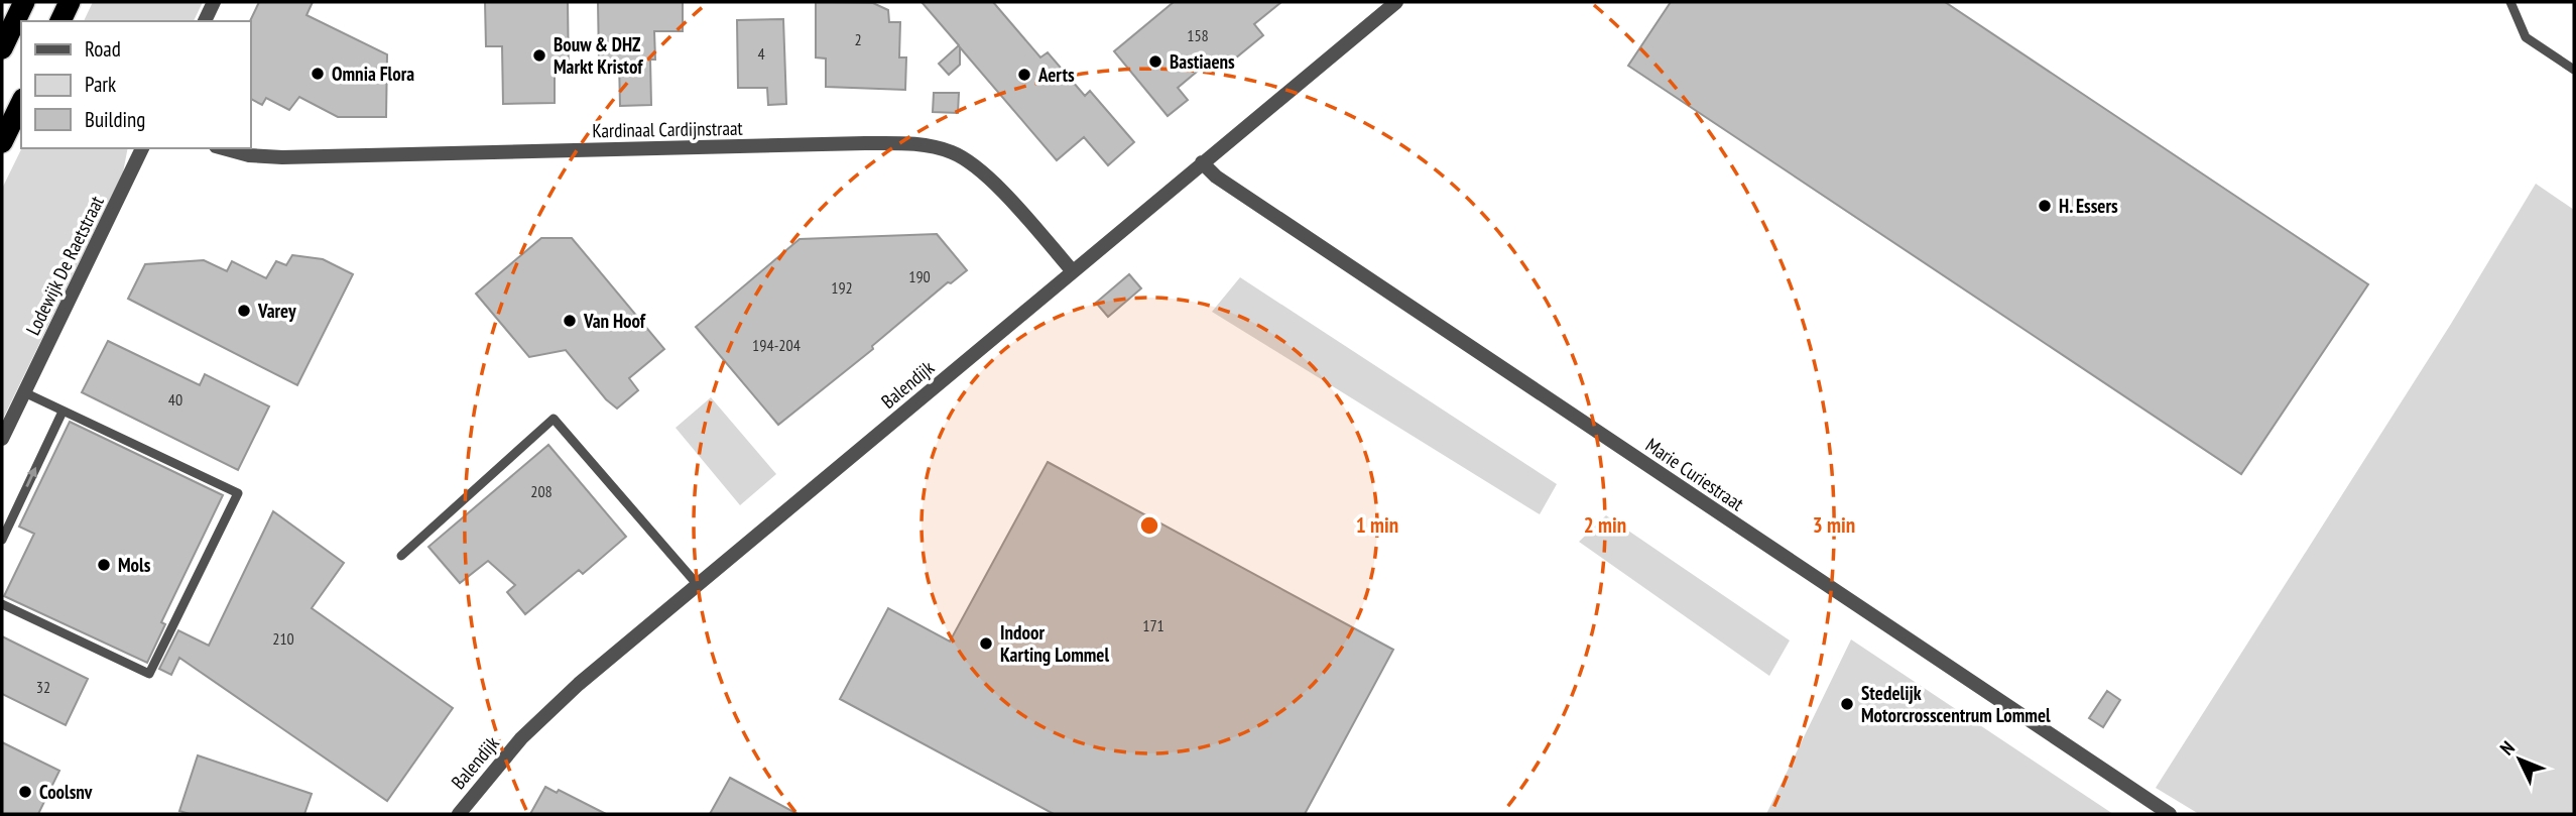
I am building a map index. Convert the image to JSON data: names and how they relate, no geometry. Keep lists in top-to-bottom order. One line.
{"streets":{"street":["Kardinaal Cardijnstraat","Lodewijk De Raetstraat","Balendijk","Marie Curiestraat"]},"crossings":[["Kardinaal Cardijnstraat","Balendijk"],["Balendijk","Marie Curiestraat"]],"places":["Bouw & DHZ Markt Kristof","Bastiaens","Omnia Flora","Aerts","H. Essers","Varey","Van Hoof","Mols","Indoor Karting Lommel","Stedelijk Motorcrosscentrum Lommel","Coolsnv"],"house_numbers":["158","2","4","190","192","194-204","40","208","171","210","32"],"legend":["Road","Park","Building"],"north":"top left","rings":["1 min","2 min","3 min"]}
